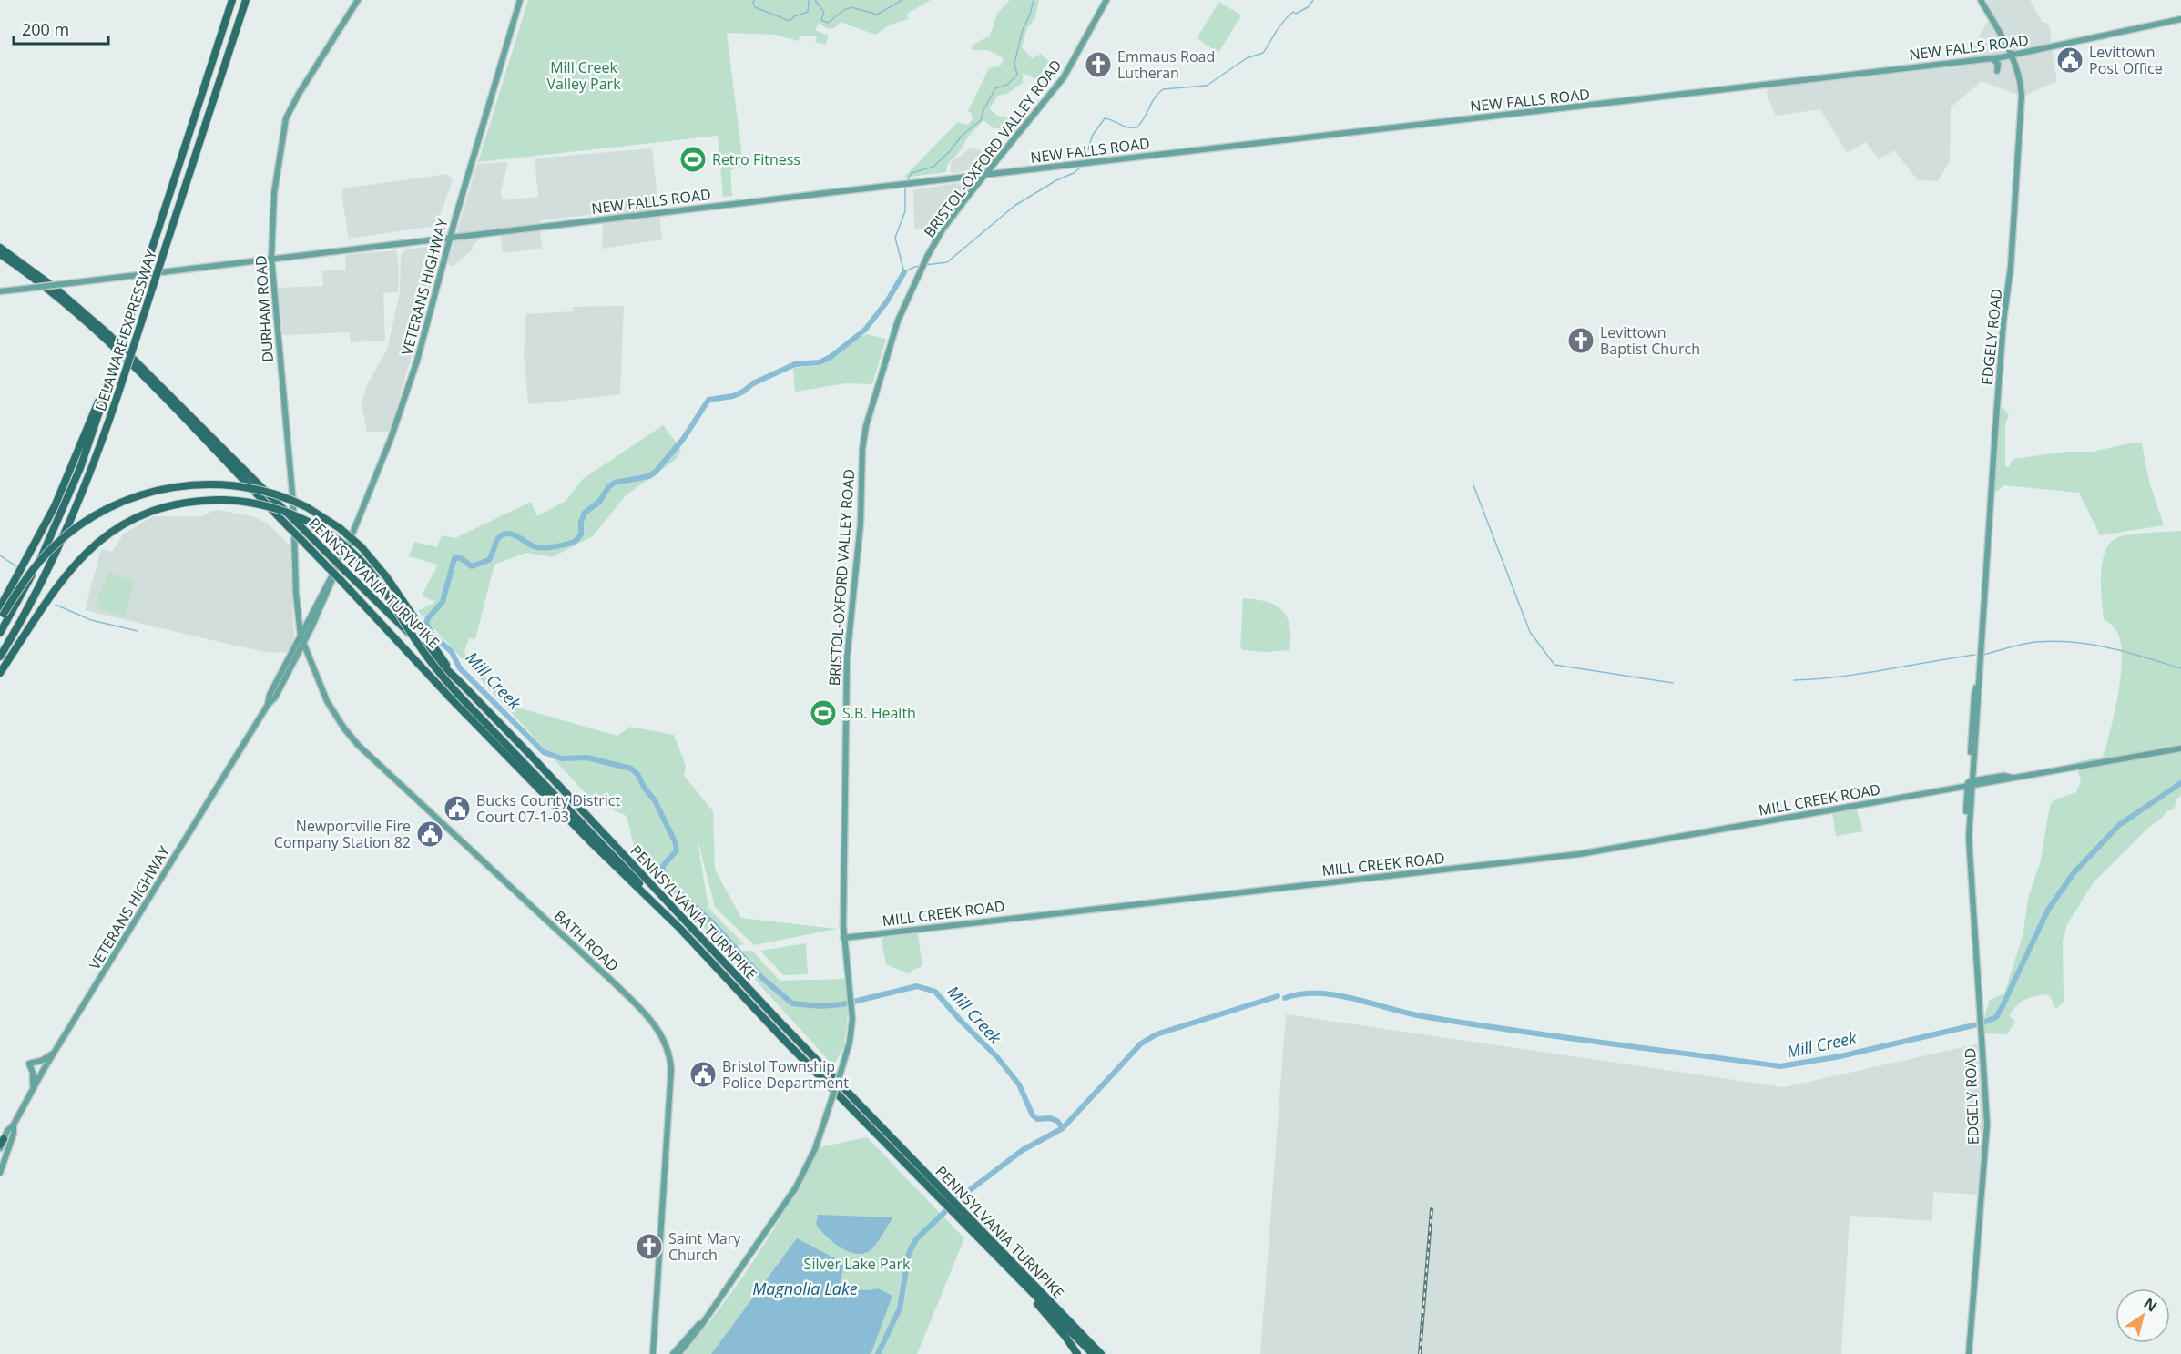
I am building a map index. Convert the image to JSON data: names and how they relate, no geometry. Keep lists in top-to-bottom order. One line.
{"streets":{"highway":["DELAWARE EXPRESSWAY","PENNSYLVANIA TURNPIKE"],"main road":["NEW FALLS ROAD","BRISTOL-OXFORD VALLEY ROAD","VETERANS HIGHWAY","DURHAM ROAD","EDGELY ROAD","MILL CREEK ROAD","BATH ROAD"]},"crossings":[["NEW FALLS ROAD","BRISTOL-OXFORD VALLEY ROAD"],["NEW FALLS ROAD","VETERANS HIGHWAY"],["NEW FALLS ROAD","DURHAM ROAD"],["NEW FALLS ROAD","EDGELY ROAD"],["BRISTOL-OXFORD VALLEY ROAD","MILL CREEK ROAD"],["VETERANS HIGHWAY","DURHAM ROAD"],["VETERANS HIGHWAY","PENNSYLVANIA TURNPIKE"],["VETERANS HIGHWAY","BATH ROAD"],["DURHAM ROAD","BATH ROAD"],["EDGELY ROAD","MILL CREEK ROAD"]],"water":["Mill Creek","Magnolia Lake"],"parks":["Mill Creek Valley Park","Silver Lake Park"],"places":{"public building":["Levittown Post Office","Bucks County District Court 07-1-03","Newportville Fire Company Station 82","Bristol Township Police Department"],"church":["Emmaus Road Lutheran","Levittown Baptist Church","Saint Mary Church"],"sports":["Retro Fitness","S.B. Health"]},"scale_bar":"200 m","north":"top right"}
